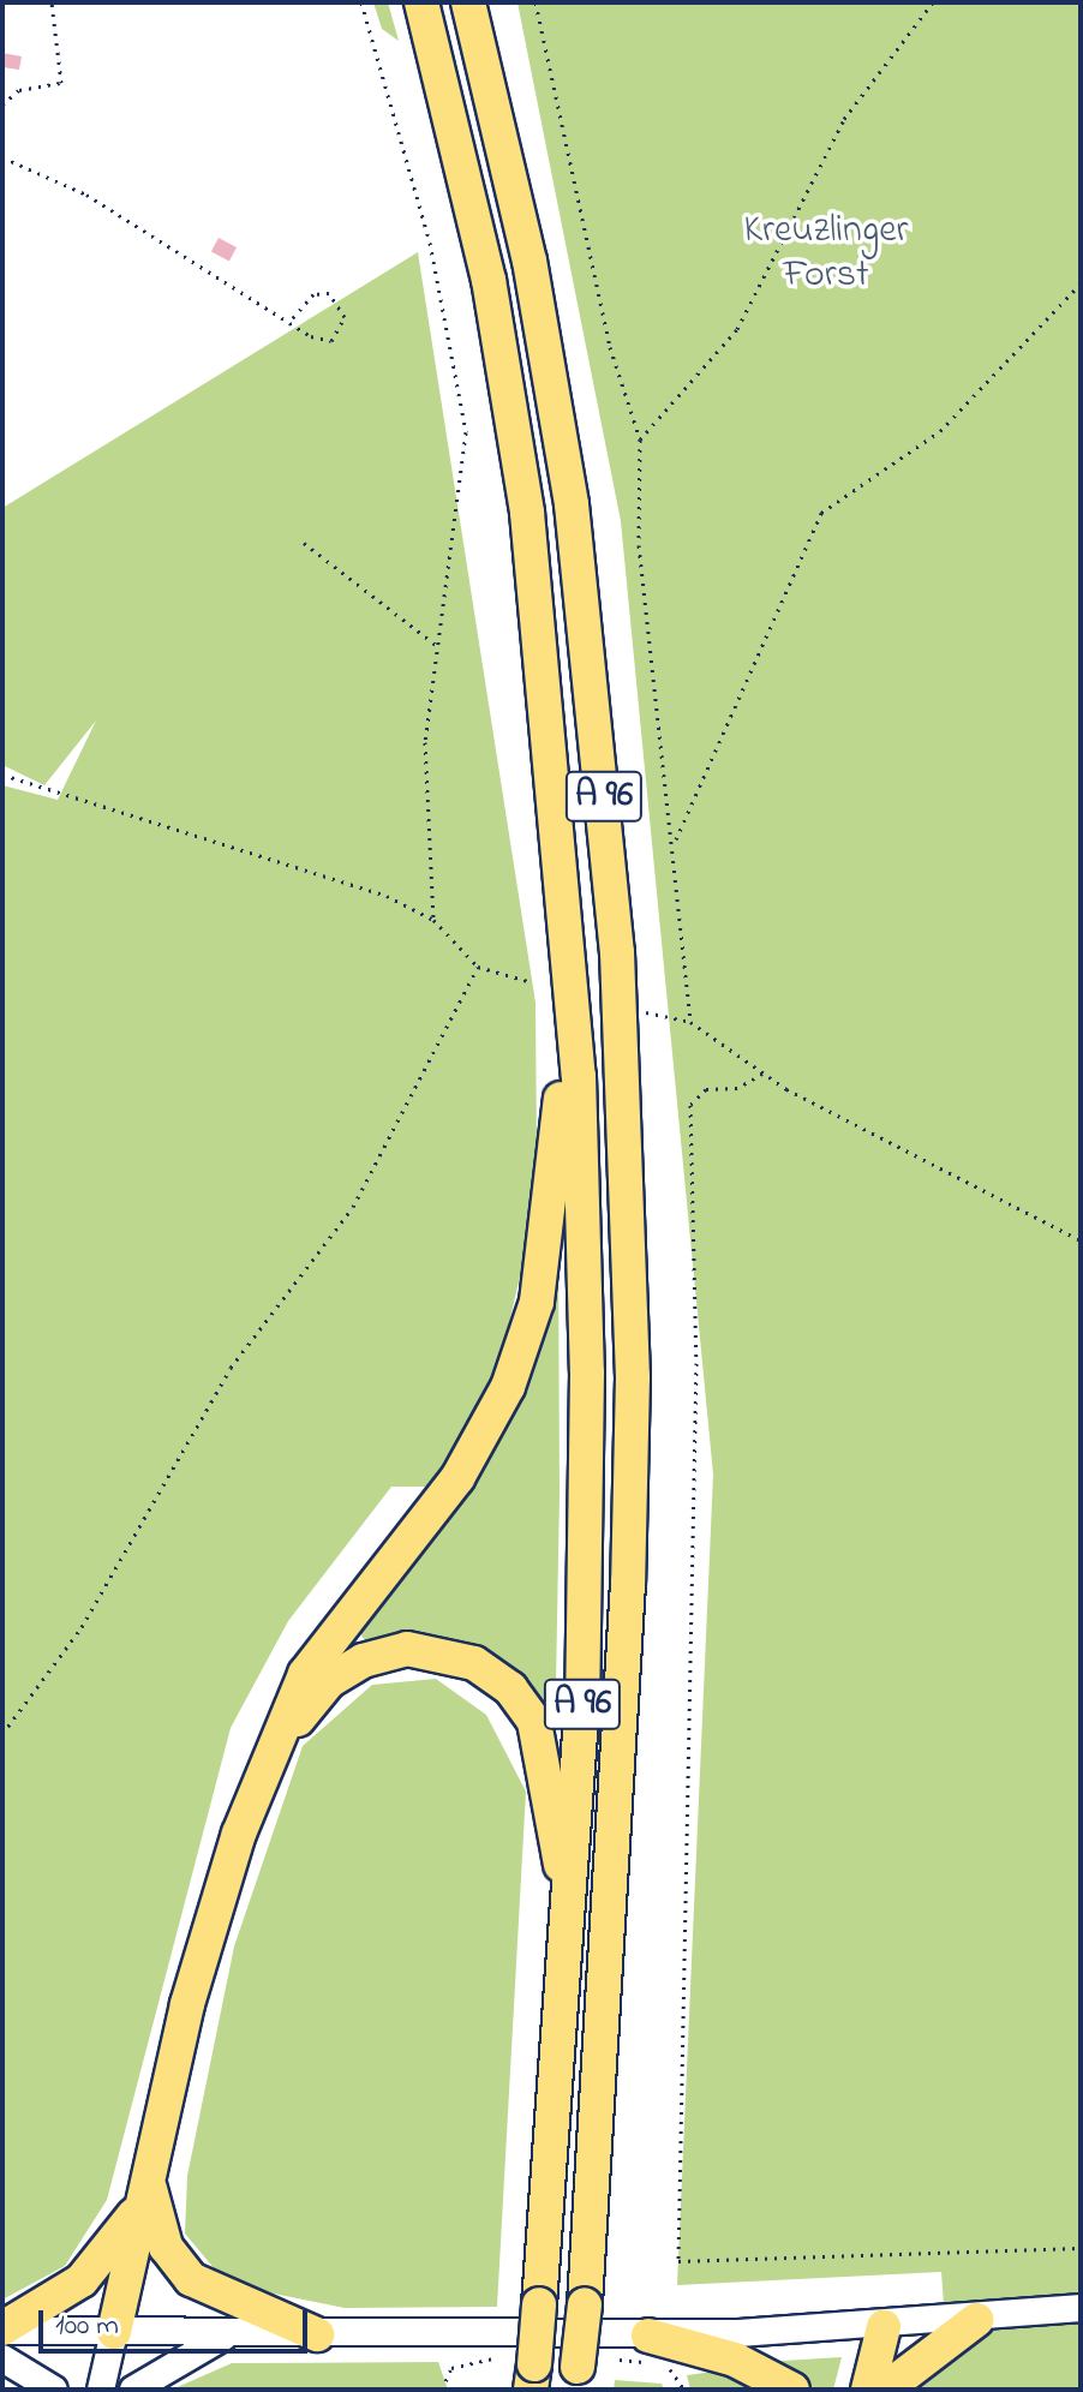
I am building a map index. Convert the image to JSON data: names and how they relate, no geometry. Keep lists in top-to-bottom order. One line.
{"streets":{"highway":["A 96"]},"parks":["Kreuzlinger Forst"],"scale_bar":"100 m"}
